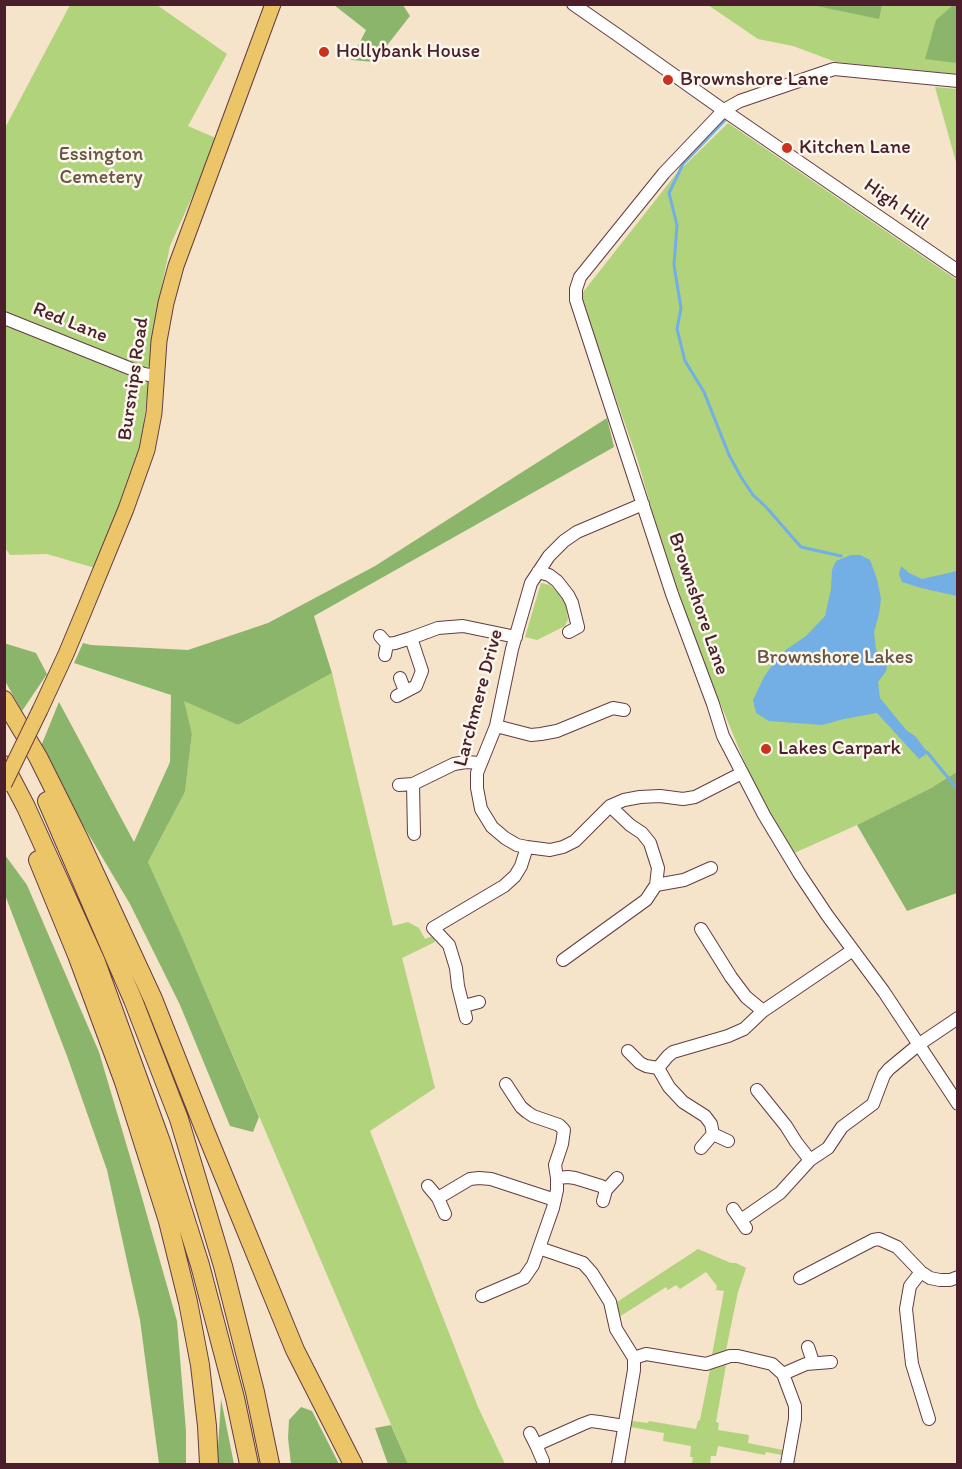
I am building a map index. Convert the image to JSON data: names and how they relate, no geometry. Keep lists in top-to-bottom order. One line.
{"streets":{"main road":["Bursnips Road"],"street":["High Hill","Red Lane","Brownshore Lane","Larchmere Drive"]},"crossings":[["High Hill","Brownshore Lane"],["Red Lane","Bursnips Road"],["Brownshore Lane","Larchmere Drive"]],"parks":["Essington Cemetery","Brownshore Lakes"],"places":["Hollybank House","Brownshore Lane","Kitchen Lane","Lakes Carpark"]}
